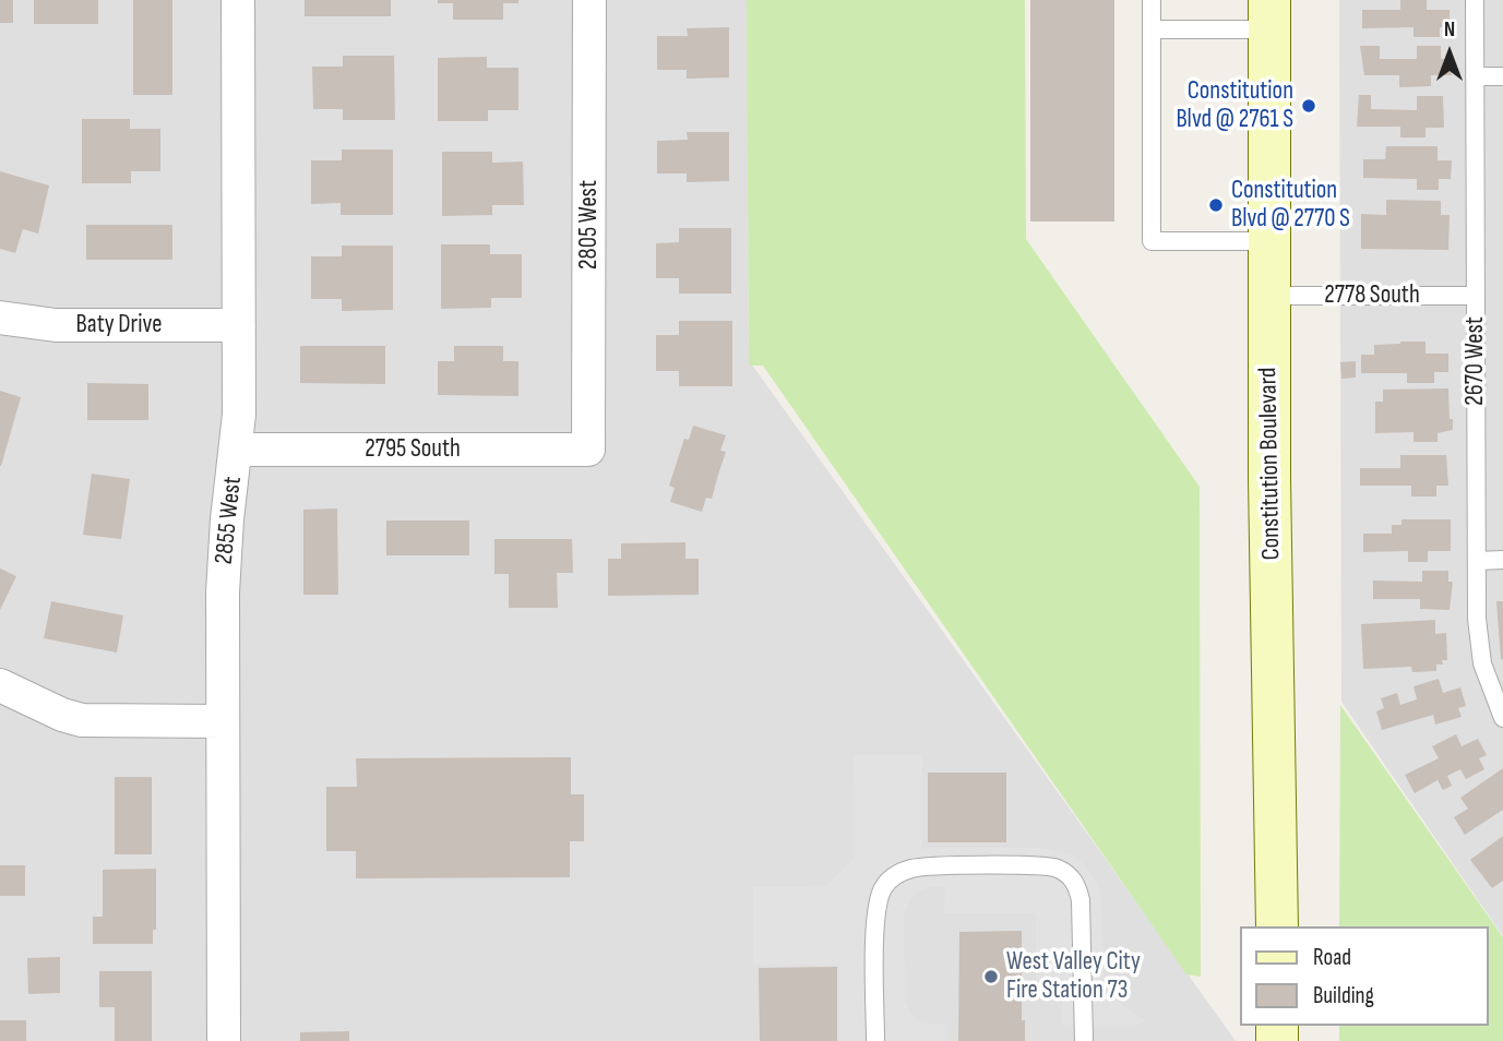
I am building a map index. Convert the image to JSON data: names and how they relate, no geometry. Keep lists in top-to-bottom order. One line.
{"streets":{"street":["2805 West","Baty Drive","2795 South","Constitution Boulevard","2855 West"],"lane":["2778 South","2670 West"]},"crossings":[["2805 West","2795 South"],["2778 South","2670 West"],["2778 South","Constitution Boulevard"],["Baty Drive","2855 West"],["2795 South","2855 West"]],"places":["Constitution Blvd @ 2761 S","Constitution Blvd @ 2770 S","West Valley City Fire Station 73"],"legend":["Road","Building"],"north":"top"}
